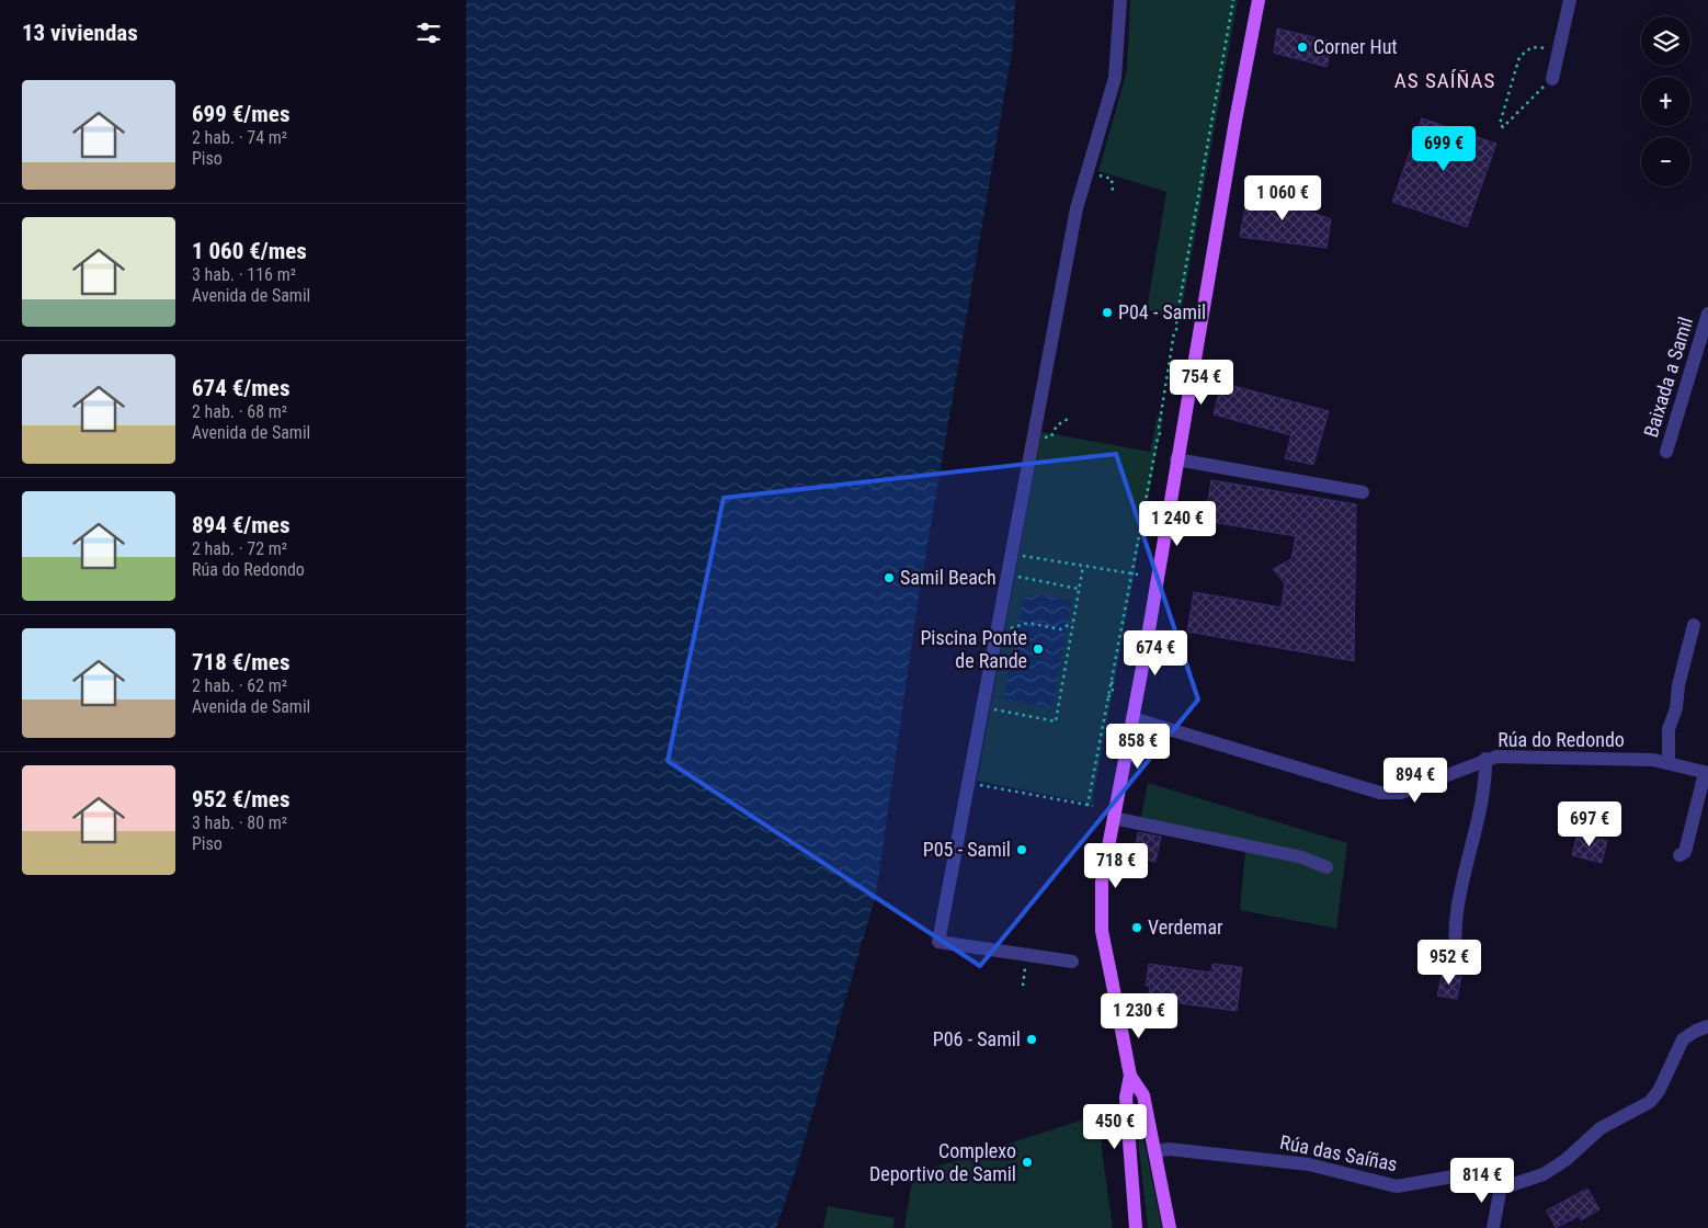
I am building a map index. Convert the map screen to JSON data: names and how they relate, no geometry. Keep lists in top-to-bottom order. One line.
{"streets":{"street":["Baixada a Samil","Rúa do Redondo","Rúa das Saíñas"]},"districts":["AS SAÍÑAS"],"places":["Corner Hut","P04 - Samil","Samil Beach","Piscina Ponte de Rande","P05 - Samil","Verdemar","P06 - Samil","Complexo Deportivo de Samil"],"page":{"heading":"13 viviendas","map_buttons":["+","−"],"list":[{"name":"699 €/mes","note":"2 hab. · 74 m² · Piso"},{"name":"1 060 €/mes","note":"3 hab. · 116 m² · Avenida de Samil"},{"name":"674 €/mes","note":"2 hab. · 68 m² · Avenida de Samil"},{"name":"894 €/mes","note":"2 hab. · 72 m² · Rúa do Redondo"},{"name":"718 €/mes","note":"2 hab. · 62 m² · Avenida de Samil"},{"name":"952 €/mes","note":"3 hab. · 80 m² · Piso"}],"price":["699 €","1 060 €","754 €","1 240 €","674 €","858 €","894 €","697 €","718 €","952 €","1 230 €","450 €","814 €"]}}
